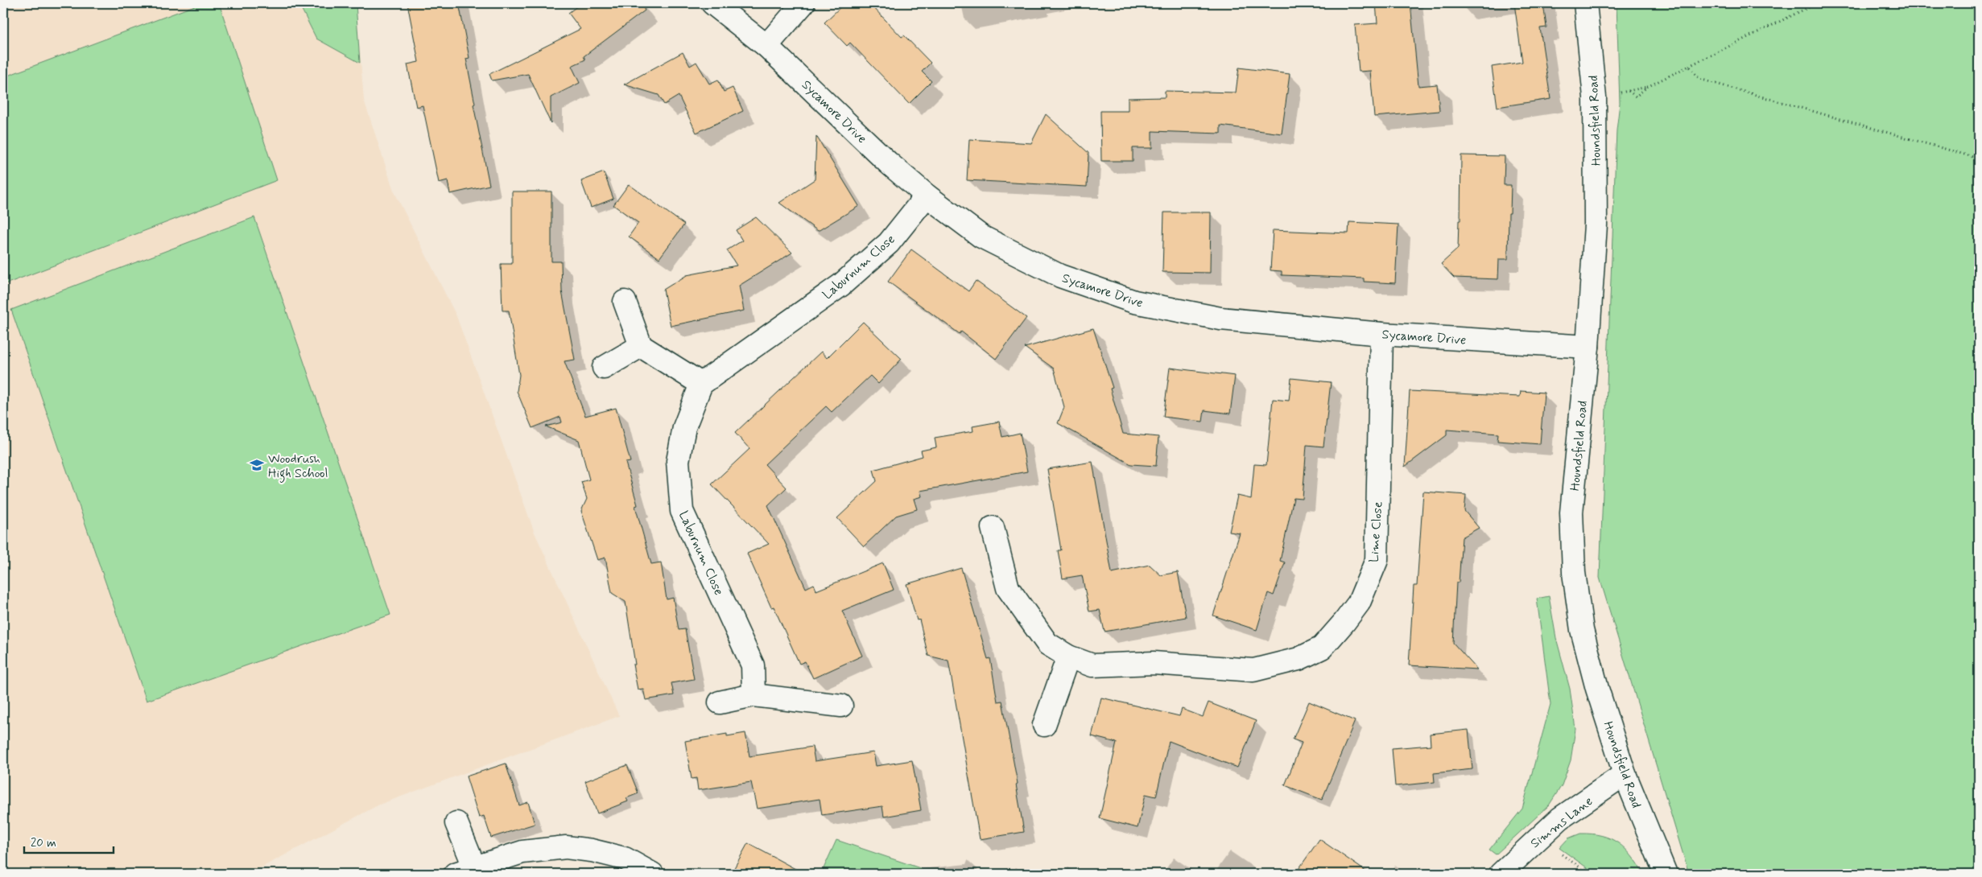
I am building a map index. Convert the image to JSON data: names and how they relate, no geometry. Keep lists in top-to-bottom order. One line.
{"streets":{"street":["Sycamore Drive","Houndsfield Road","Laburnum Close","Lime Close","Simms Lane"]},"crossings":[["Sycamore Drive","Houndsfield Road"],["Sycamore Drive","Laburnum Close"],["Sycamore Drive","Lime Close"],["Houndsfield Road","Simms Lane"]],"places":{"school or university":["Woodrush High School"]},"scale_bar":"20 m"}
